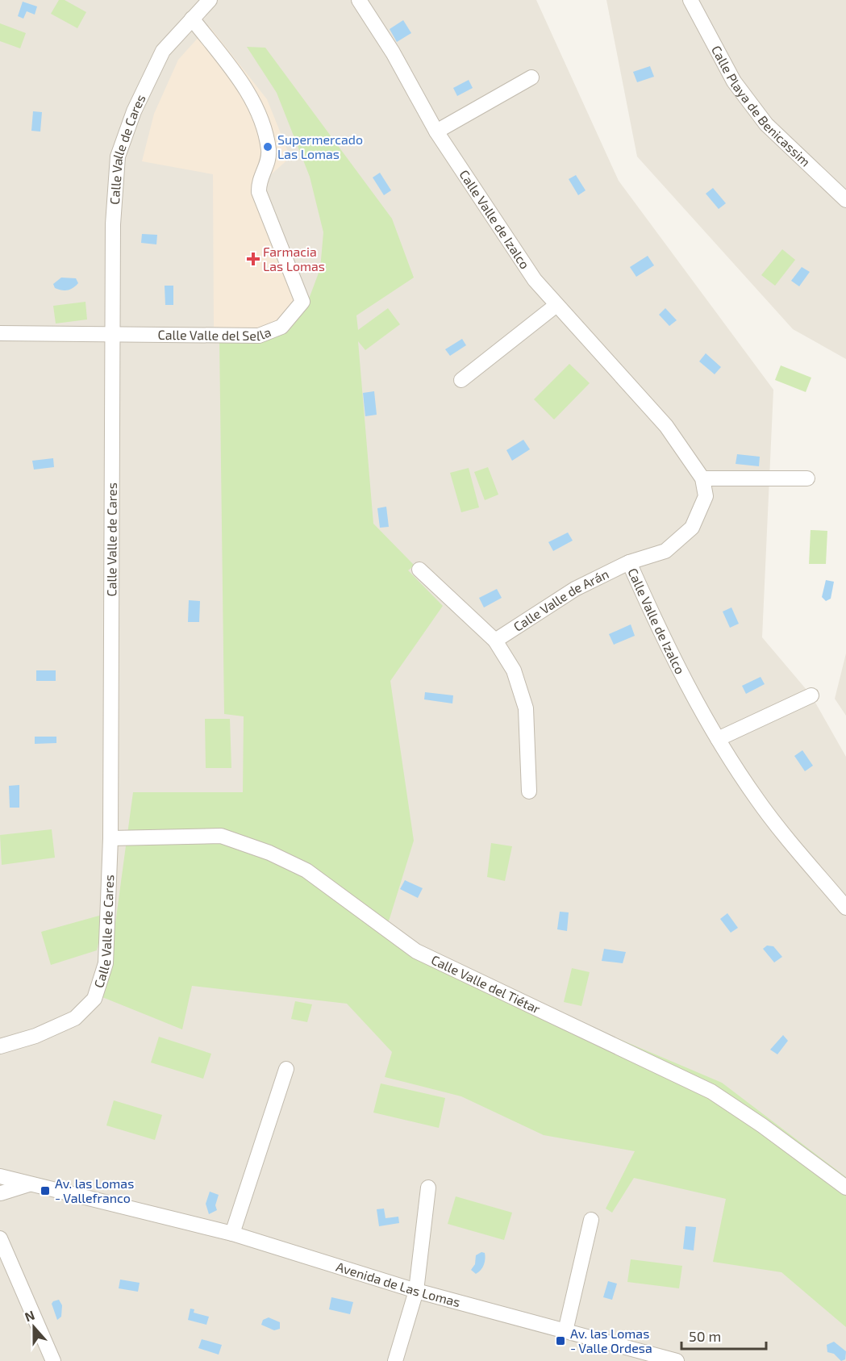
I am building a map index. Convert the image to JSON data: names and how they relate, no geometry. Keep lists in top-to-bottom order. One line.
{"streets":{"street":["Calle Playa de Benicassim","Calle Valle de Cares","Calle Valle de Izalco","Calle Valle del Sella","Calle Valle de Arán","Calle Valle del Tiétar","Avenida de Las Lomas"]},"crossings":[["Calle Valle de Cares","Calle Valle del Sella"],["Calle Valle de Cares","Calle Valle del Tiétar"],["Calle Valle de Izalco","Calle Valle de Arán"]],"places":{"other":["Supermercado Las Lomas"],"health":["Farmacia Las Lomas"],"transit":["Av. las Lomas - Vallefranco","Av. las Lomas - Valle Ordesa"]},"scale_bar":"50 m","north":"top"}
